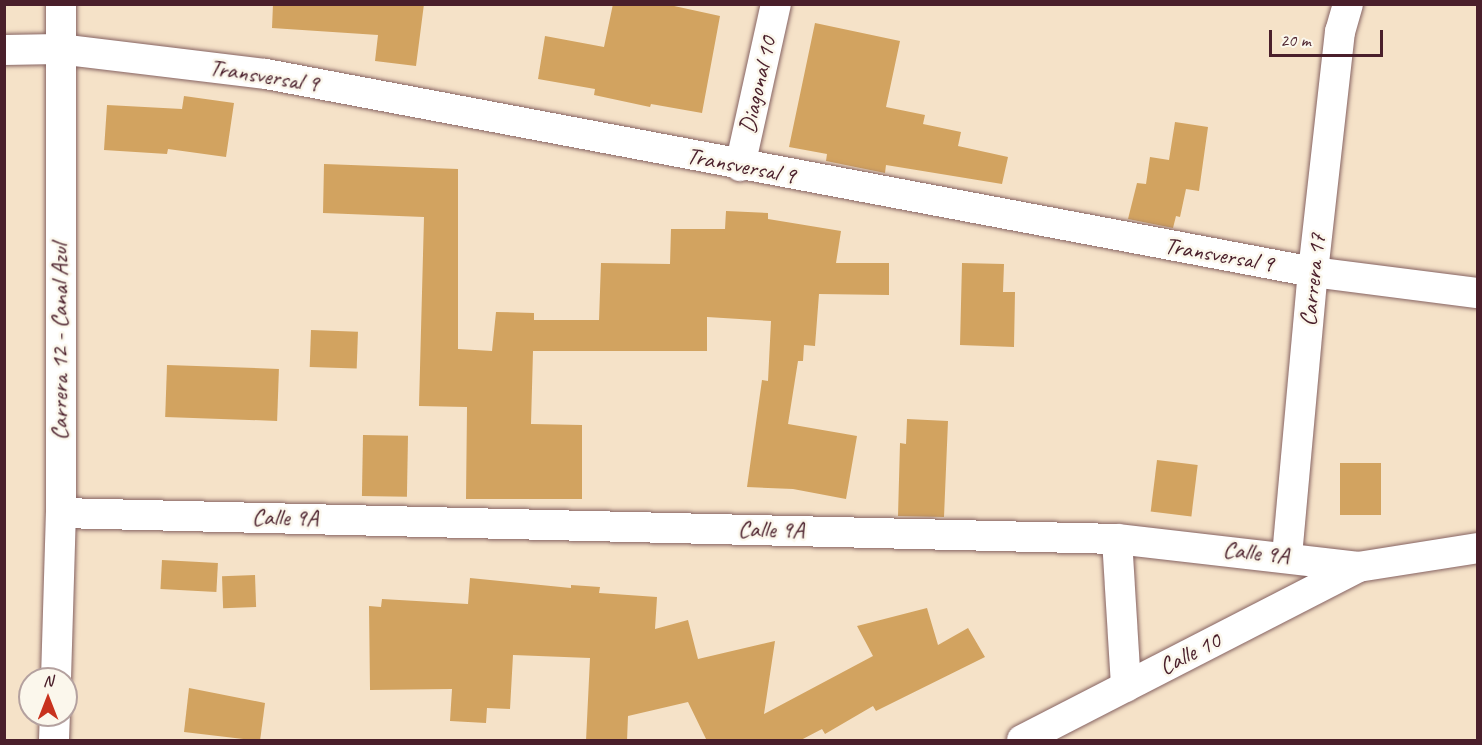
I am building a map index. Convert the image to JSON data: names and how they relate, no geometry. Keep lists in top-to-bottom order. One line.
{"streets":{"street":["Transversal 9","Diagonal 10","Carrera 17","Carrera 12 - Canal Azul","Calle 9A","Calle 10"]},"crossings":[["Transversal 9","Diagonal 10"],["Transversal 9","Carrera 17"],["Transversal 9","Carrera 12 - Canal Azul"],["Carrera 17","Calle 9A"],["Carrera 12 - Canal Azul","Calle 9A"],["Calle 9A","Calle 10"]],"scale_bar":"20 m","north":"top"}
